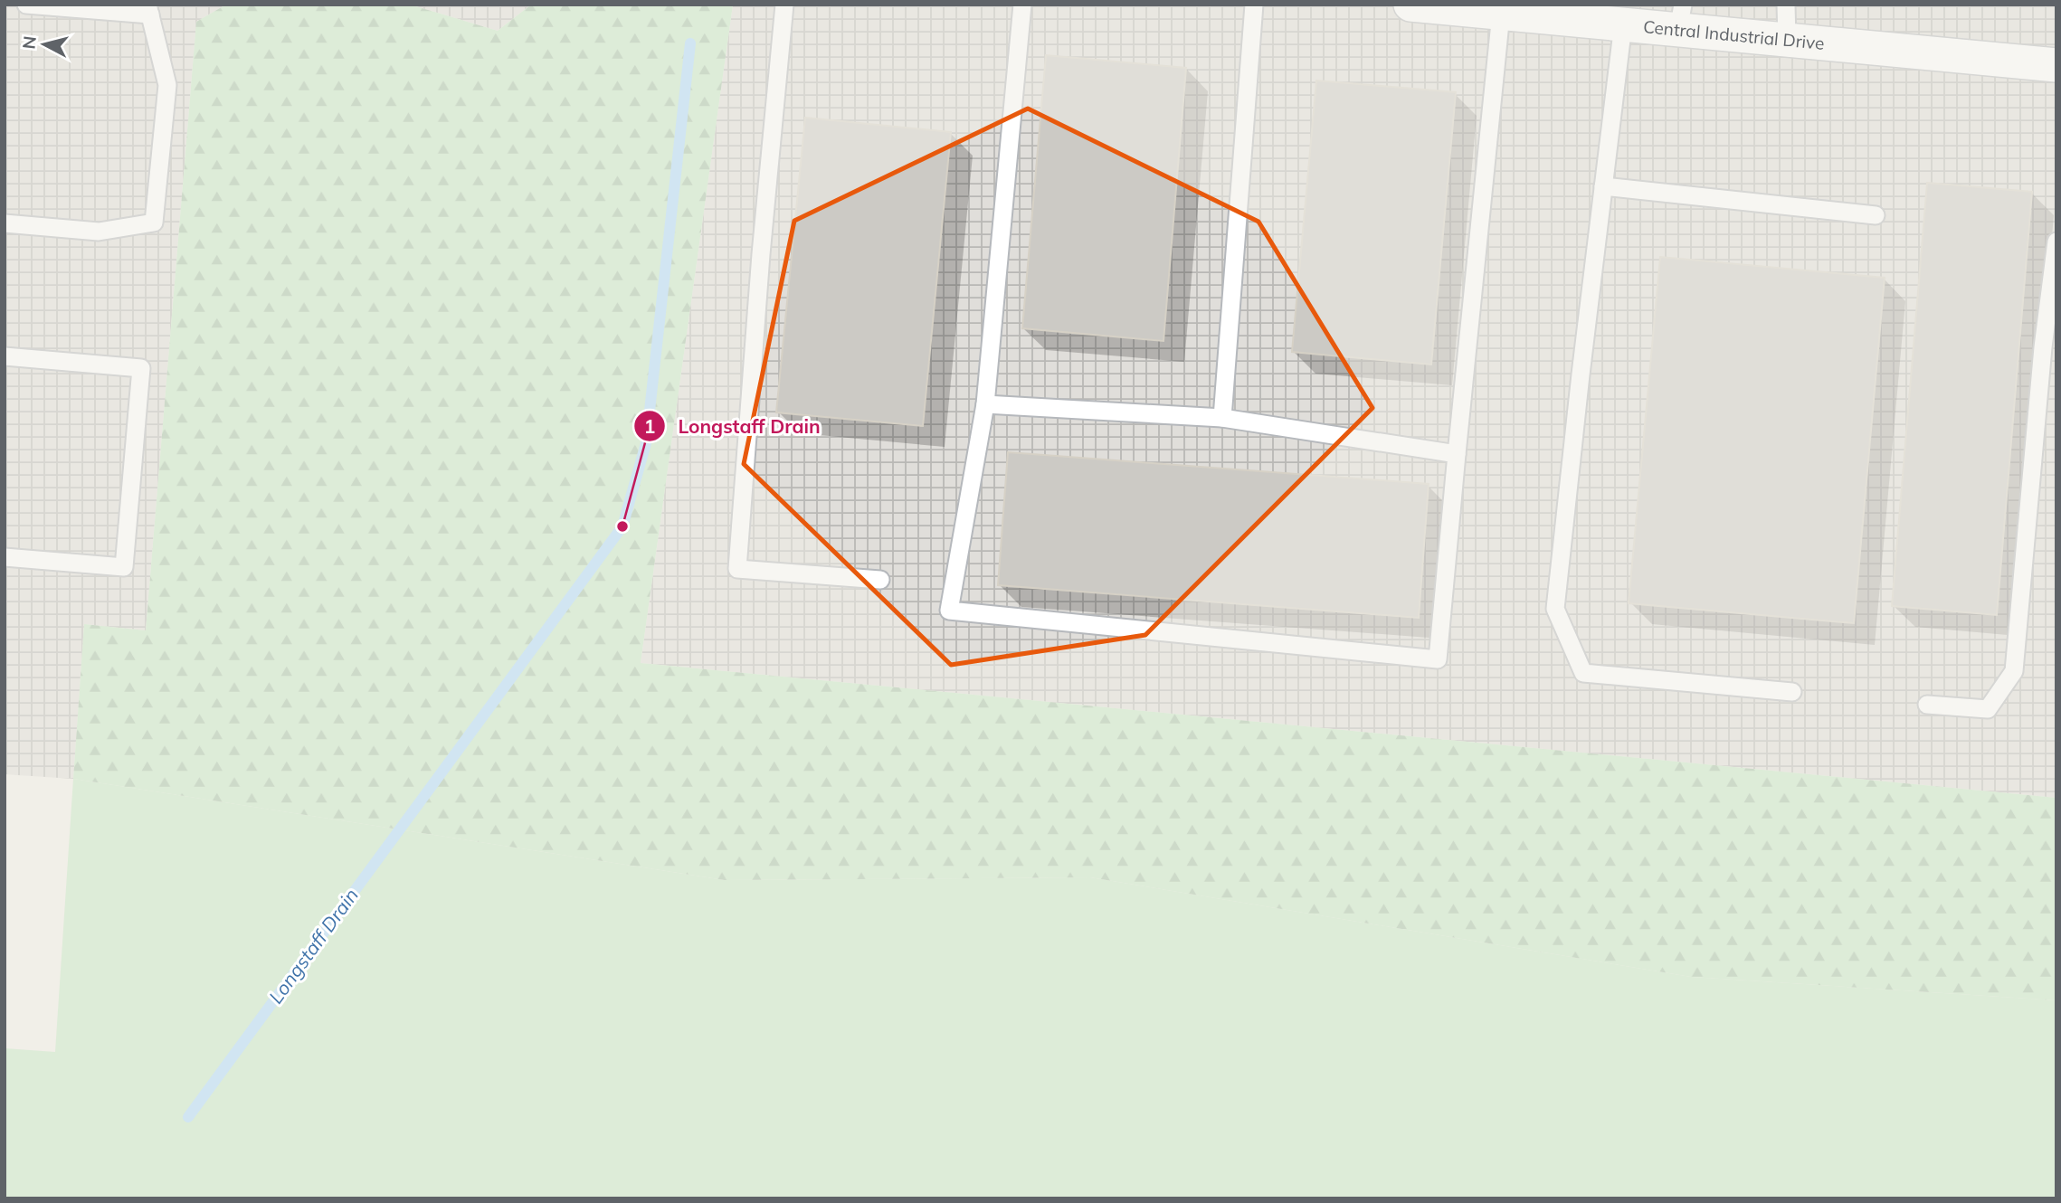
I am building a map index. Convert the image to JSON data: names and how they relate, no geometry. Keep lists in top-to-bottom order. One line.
{"streets":{"street":["Central Industrial Drive"]},"water":["Longstaff Drain"],"places":["Longstaff Drain"],"north":"left"}
